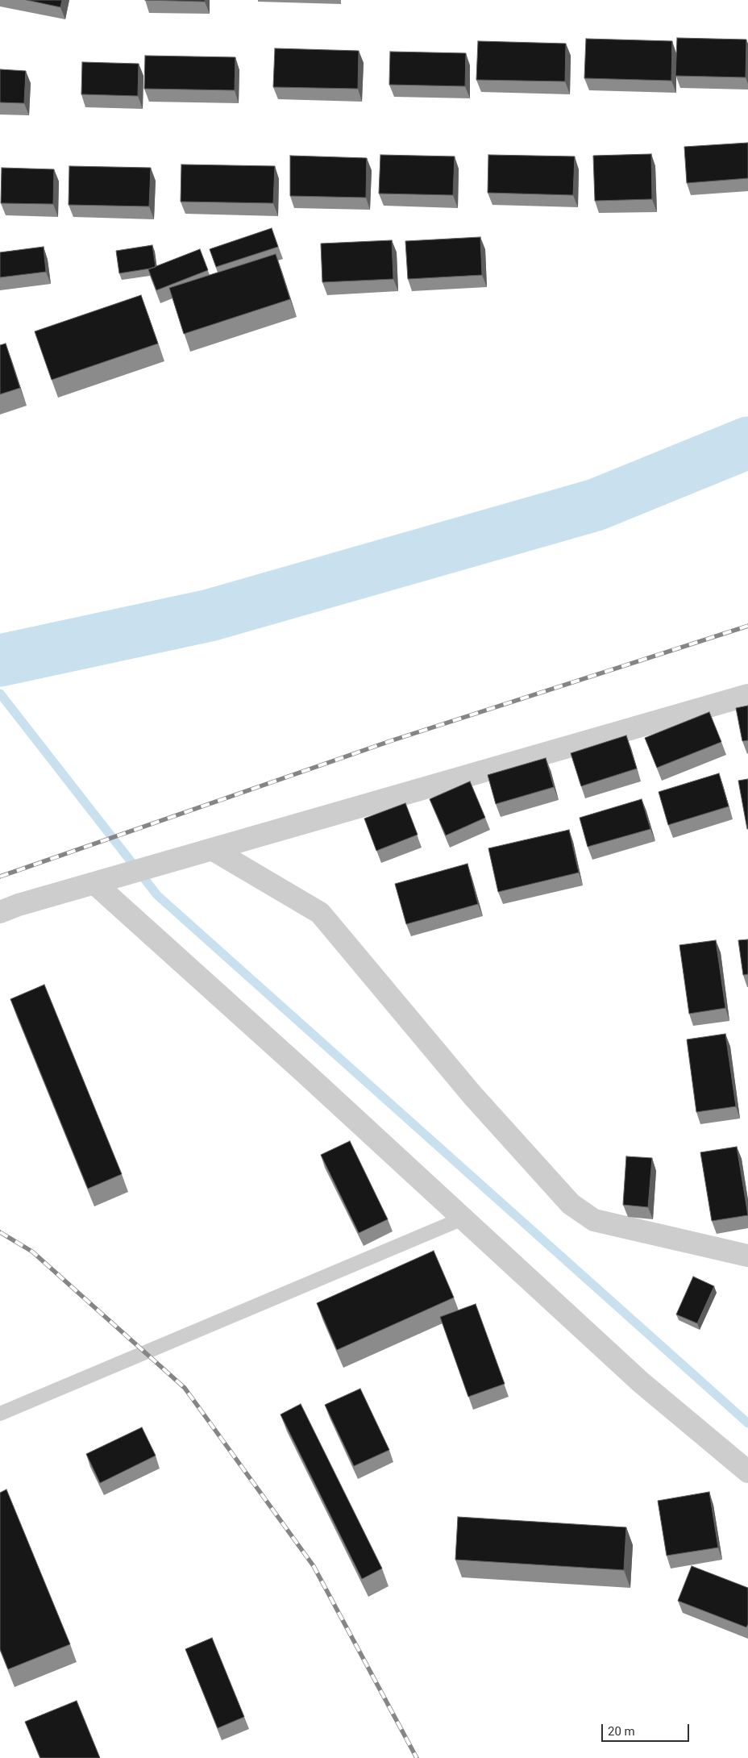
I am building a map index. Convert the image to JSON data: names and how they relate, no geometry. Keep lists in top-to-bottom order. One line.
{"scale_bar":"20 m"}
